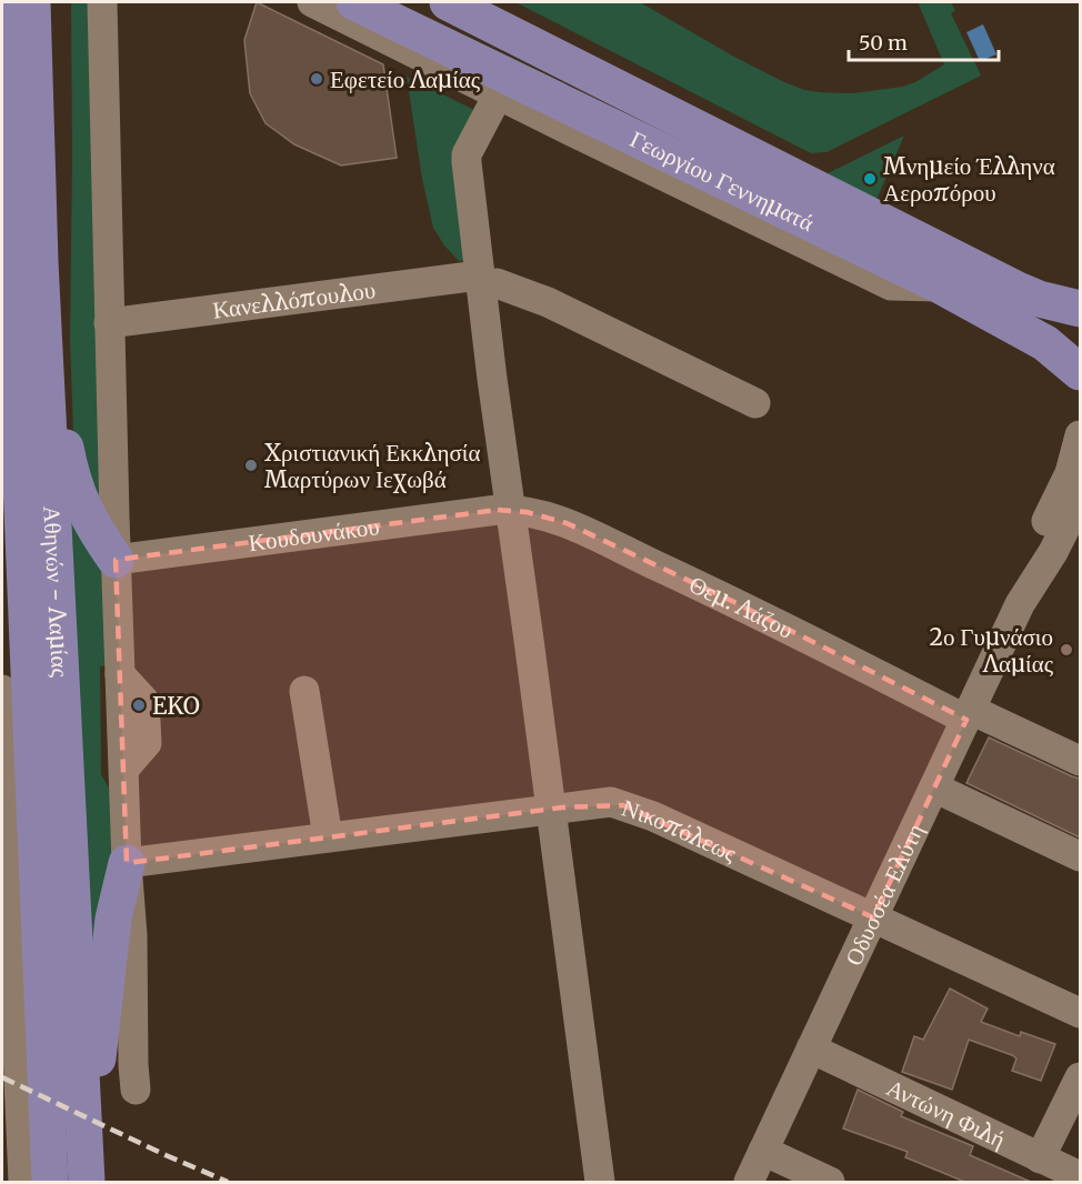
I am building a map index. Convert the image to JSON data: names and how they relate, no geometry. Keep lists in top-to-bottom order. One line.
{"streets":{"main road":["Γεωργίου Γεννηματά","Αθηνών - Λαμίας"],"street":["Κανελλόπουλου","Κουδουνάκου","Θεμ. Λάζου","Νικοπόλεως","Οδυσσέα Ελύτη","Αντώνη Φιλή"]},"crossings":[["Κουδουνάκου","Θεμ. Λάζου"],["Θεμ. Λάζου","Οδυσσέα Ελύτη"],["Νικοπόλεως","Οδυσσέα Ελύτη"],["Οδυσσέα Ελύτη","Αντώνη Φιλή"]],"places":["Εφετείο Λαμίας","Μνημείο Έλληνα Αεροπόρου","Χριστιανική Εκκλησία Μαρτύρων Ιεχωβά","2ο Γυμνάσιο Λαμίας","EKO"],"scale_bar":"50 m"}
